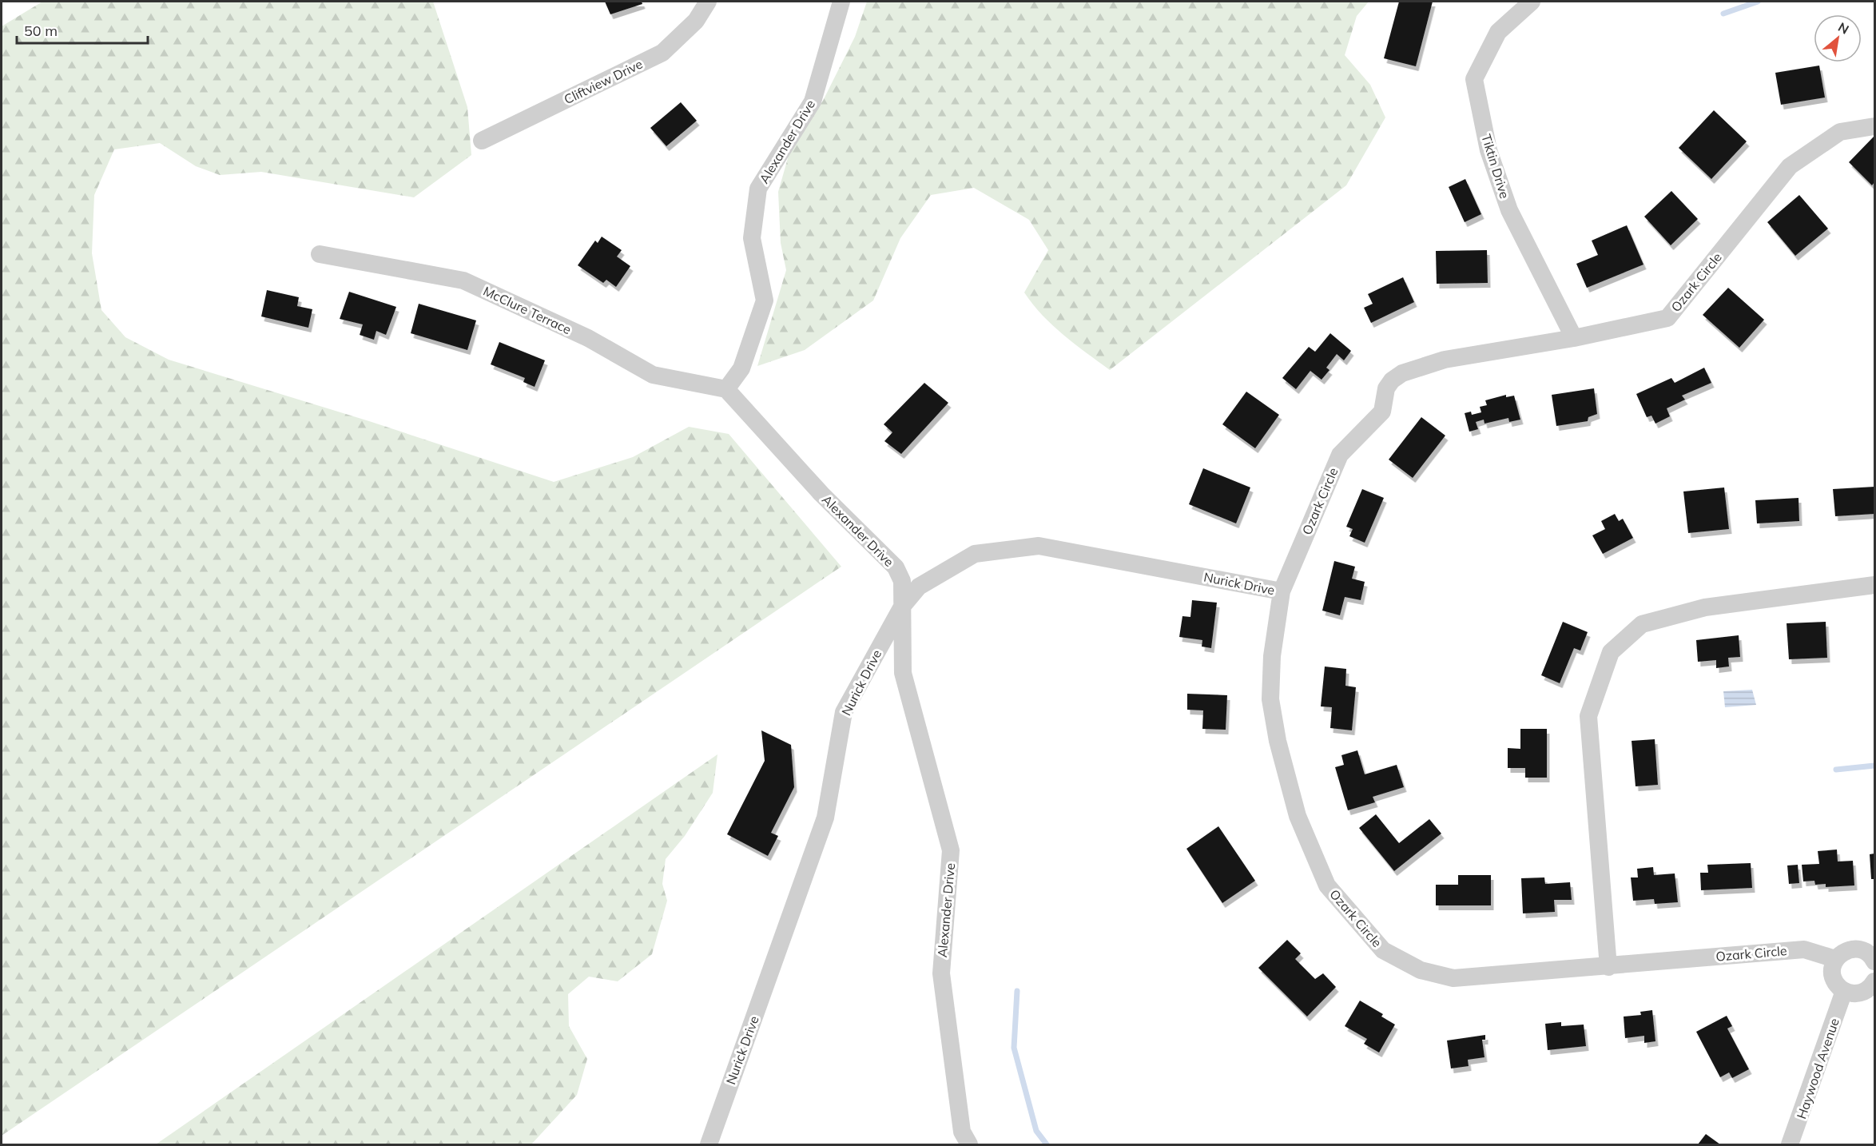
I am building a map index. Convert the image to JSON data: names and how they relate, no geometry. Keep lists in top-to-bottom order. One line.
{"streets":{"street":["Cliftview Drive","Alexander Drive","Tiktin Drive","Ozark Circle","McClure Terrace","Nurick Drive","Haywood Avenue"]},"crossings":[["Alexander Drive","McClure Terrace"],["Alexander Drive","Nurick Drive"],["Tiktin Drive","Ozark Circle"],["Ozark Circle","Nurick Drive"]],"scale_bar":"50 m","north":"top right"}
